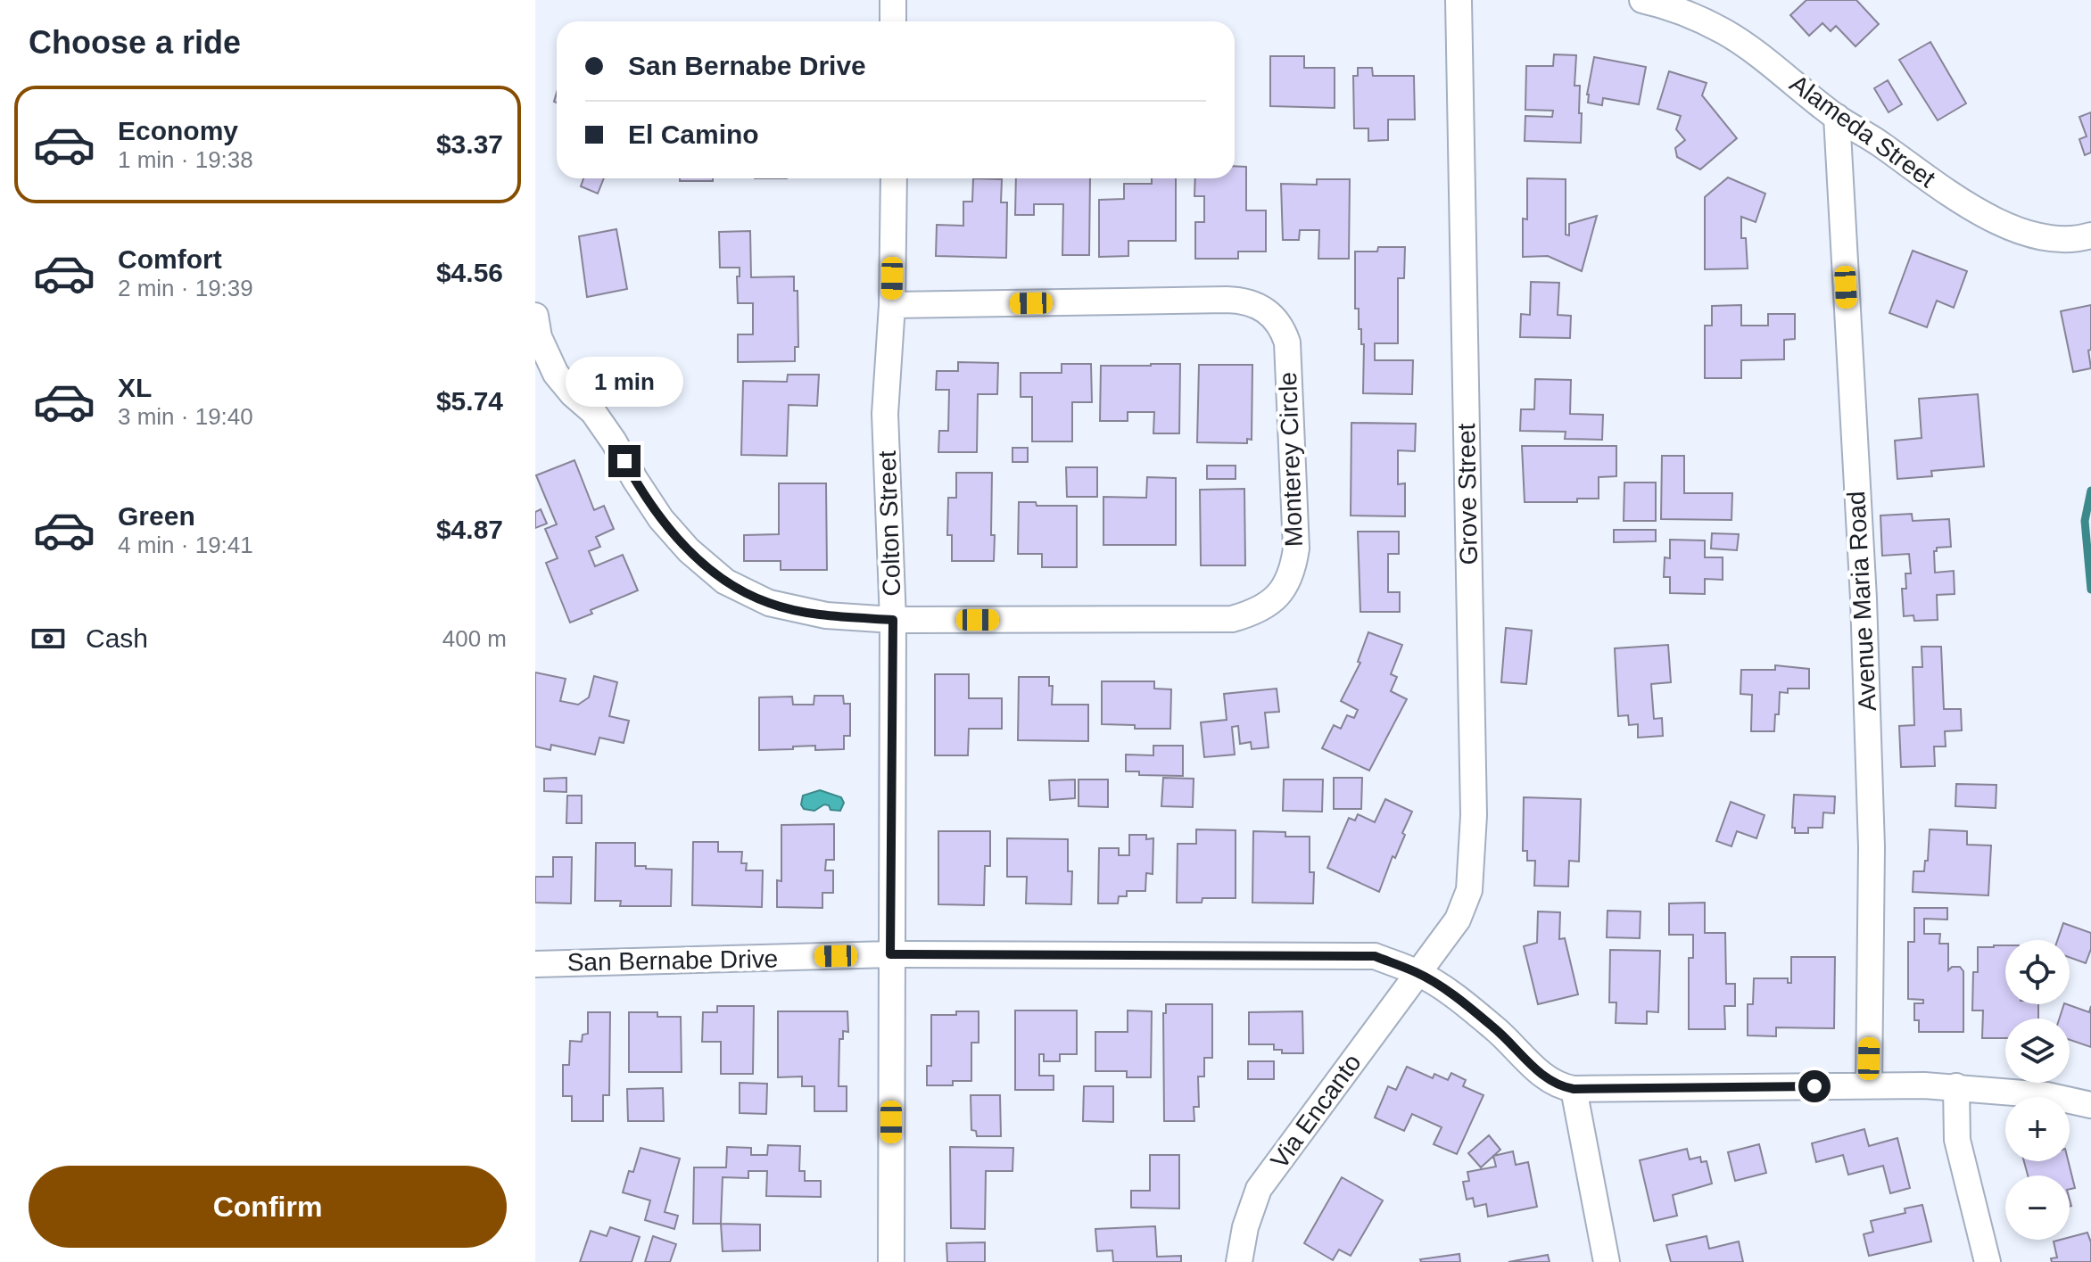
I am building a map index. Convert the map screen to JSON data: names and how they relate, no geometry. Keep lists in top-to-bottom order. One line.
{"streets":{"street":["Alameda Street","Monterey Circle","Grove Street","Colton Street","Avenue Maria Road","San Bernabe Drive","Via Encanto"]},"crossings":[["Alameda Street","Avenue Maria Road"],["Monterey Circle","Colton Street"],["Grove Street","San Bernabe Drive"],["Grove Street","Via Encanto"],["Colton Street","San Bernabe Drive"],["Avenue Maria Road","San Bernabe Drive"],["San Bernabe Drive","Via Encanto"]],"page":{"heading":"Choose a ride","banner":["San Bernabe Drive","El Camino"],"list":[{"name":"Economy","note":"1 min · 19:38","value":"$3.37"},{"name":"Comfort","note":"2 min · 19:39","value":"$4.56"},{"name":"XL","note":"3 min · 19:40","value":"$5.74"},{"name":"Green","note":"4 min · 19:41","value":"$4.87"}],"bubble":"1 min","pay":["Cash","400 m"],"map_buttons":["+","−"],"buttons":"Confirm"}}
